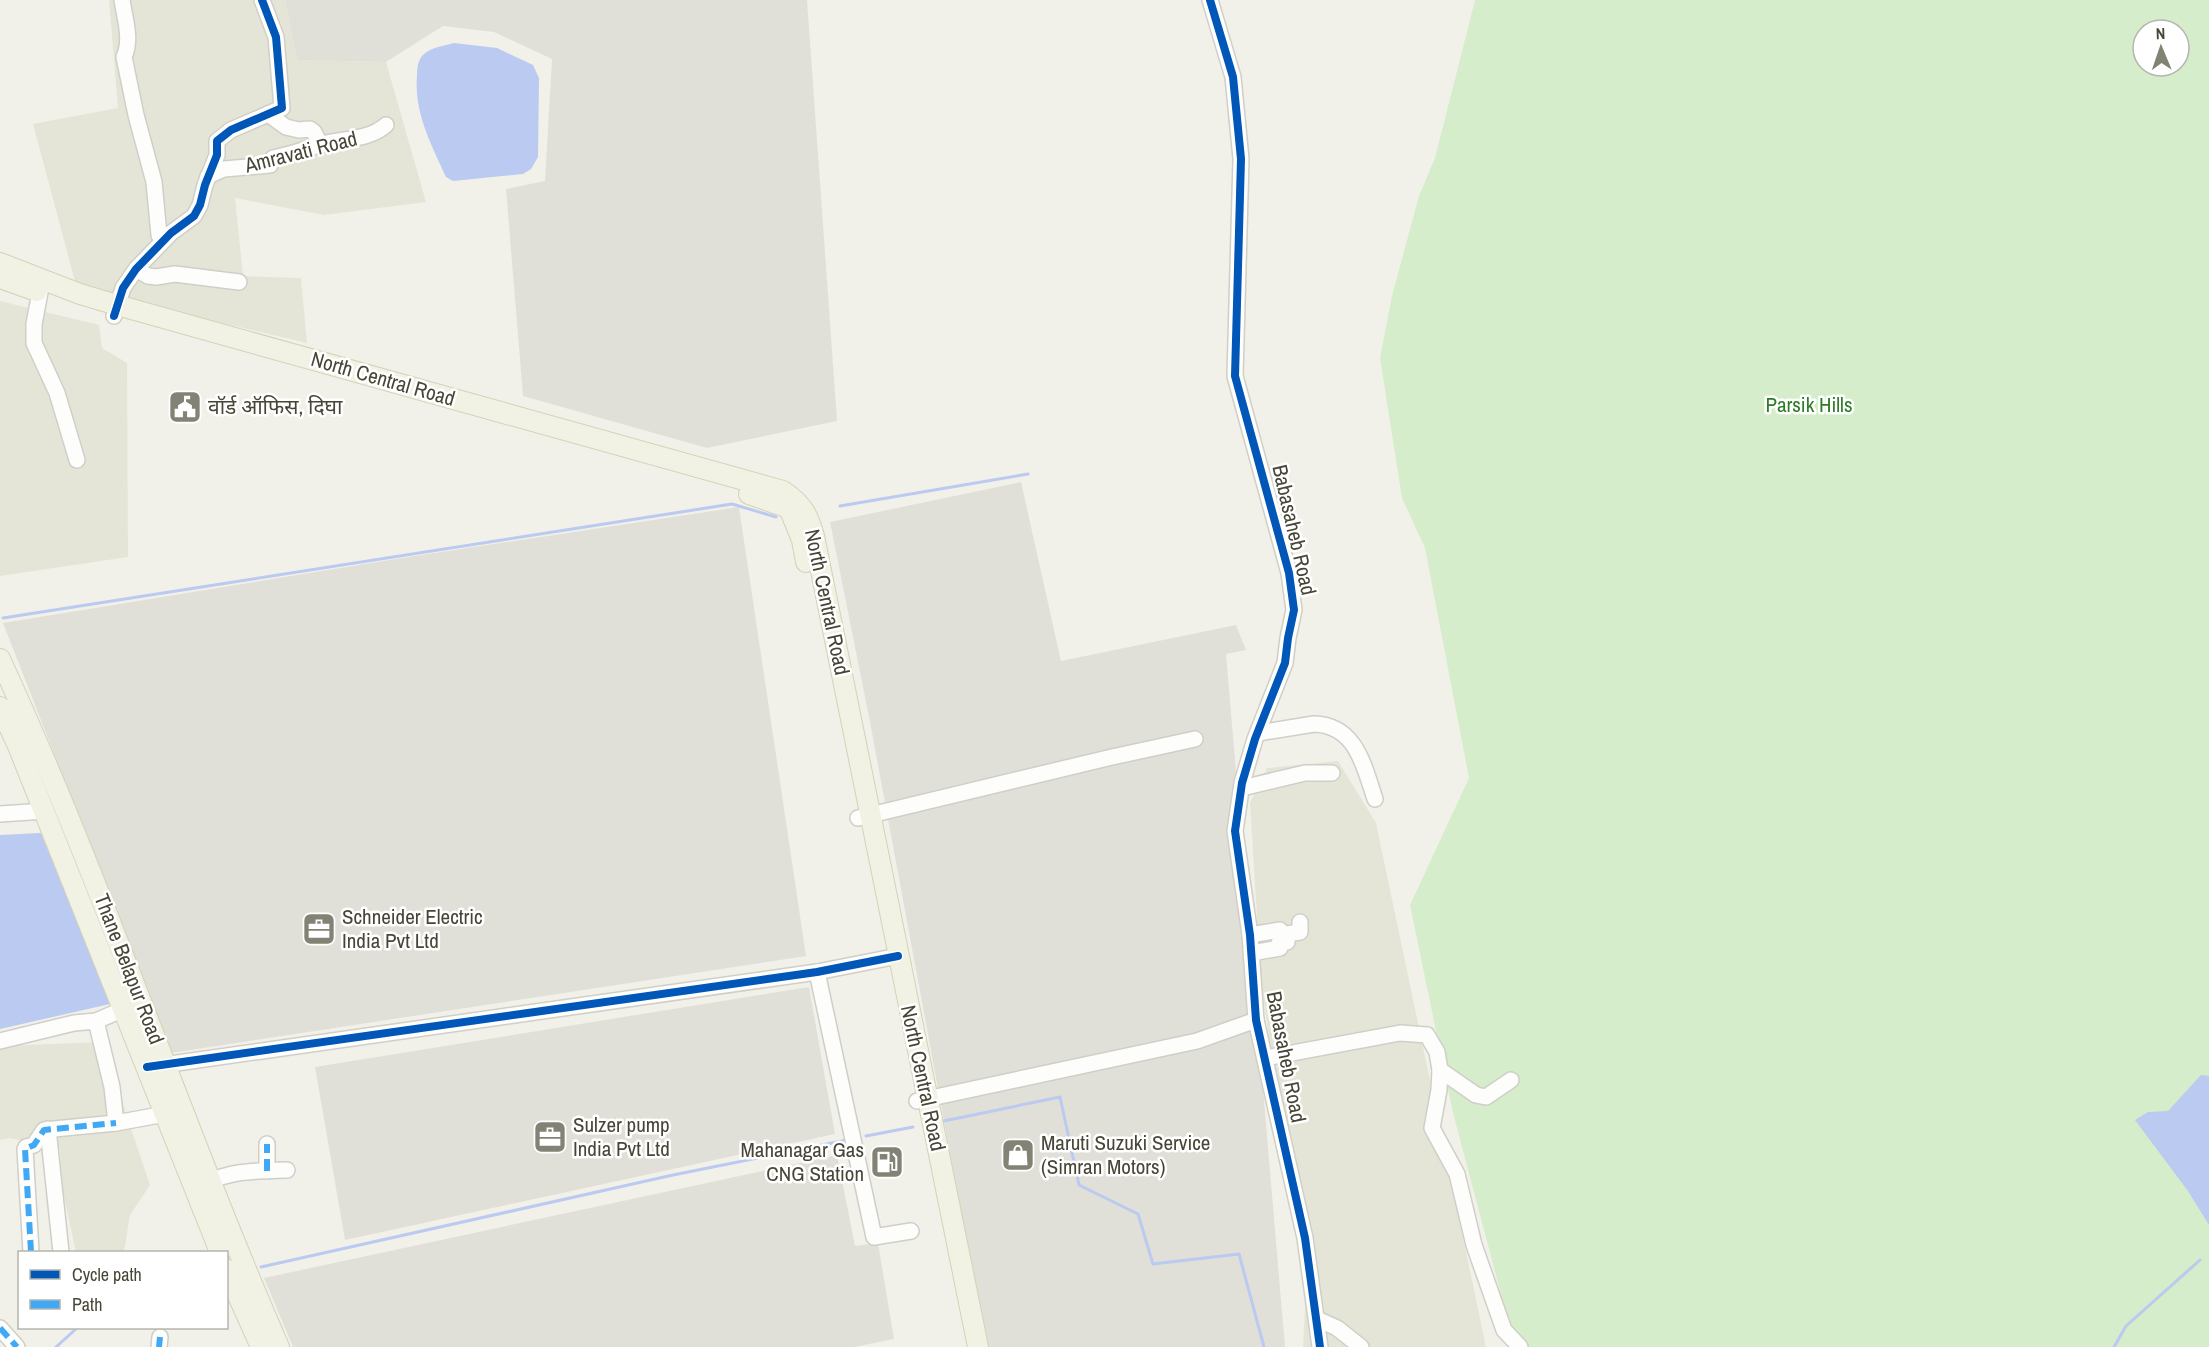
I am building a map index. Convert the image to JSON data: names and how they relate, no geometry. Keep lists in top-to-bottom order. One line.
{"streets":{"main road":["North Central Road","Thane Belapur Road"],"street":["Amravati Road","Babasaheb Road"]},"parks":["Parsik Hills"],"places":{"public building":["वॉर्ड ऑफिस, दिघा"],"office":["Schneider Electric India Pvt Ltd","Sulzer pump India Pvt Ltd"],"shop":["Maruti Suzuki Service (Simran Motors)"],"fuel station":["Mahanagar Gas CNG Station"]},"legend":["Cycle path","Path"],"north":"top"}
